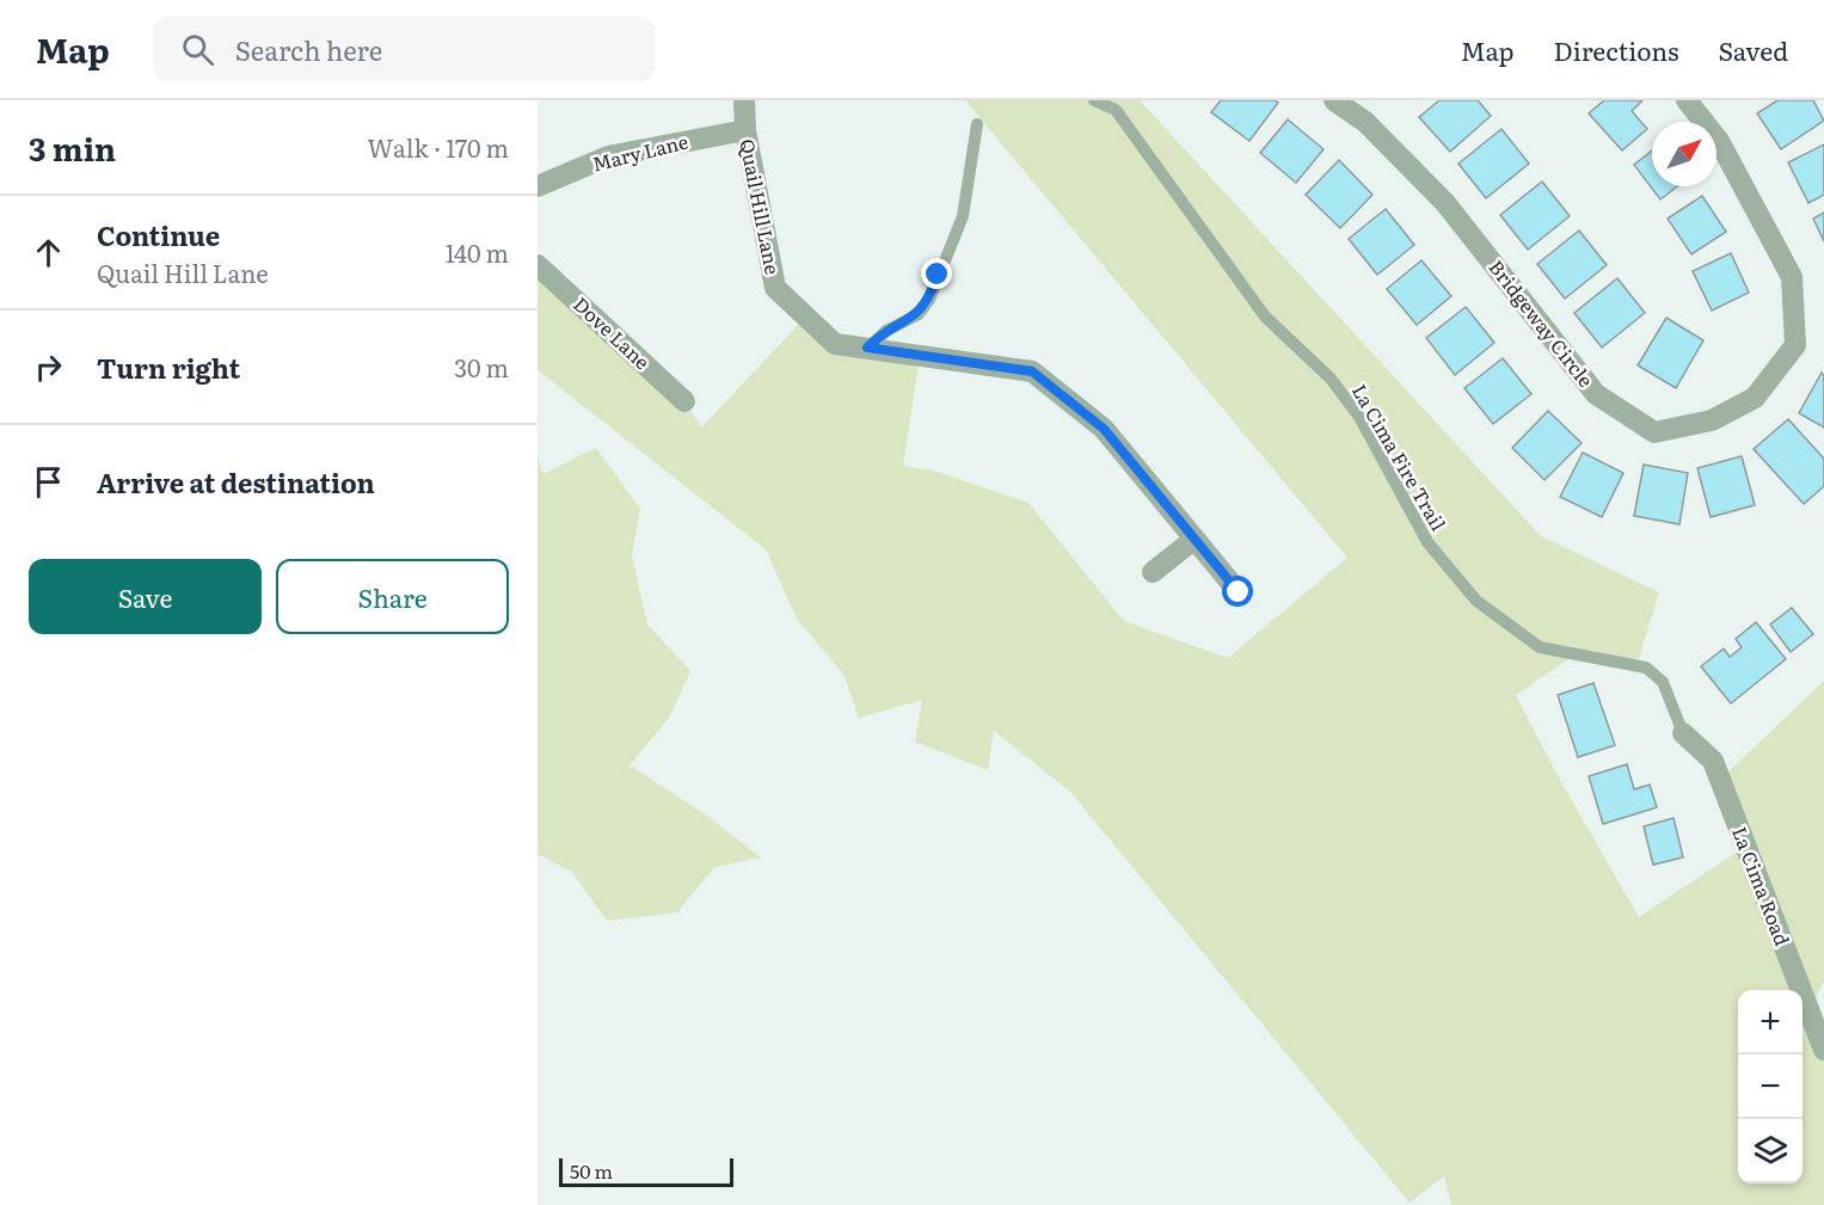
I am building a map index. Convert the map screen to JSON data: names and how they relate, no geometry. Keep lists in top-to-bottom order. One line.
{"streets":{"street":["Mary Lane","Quail Hill Lane","Bridgeway Circle","Dove Lane","La Cima Road"],"lane":["La Cima Fire Trail"]},"crossings":[["Mary Lane","Quail Hill Lane"],["La Cima Fire Trail","La Cima Road"]],"scale_bar":"50 m","north":"top right","page":{"header":"Map","search":"Search here","nav":["Map","Directions","Saved"],"heading":["3 min","Walk · 170 m"],"list":[["Continue","Quail Hill Lane","140 m"],["Turn right","30 m"],"Arrive at destination"],"buttons":["Save","Share"],"map_buttons":["+","−"],"scale":"50 m"}}
